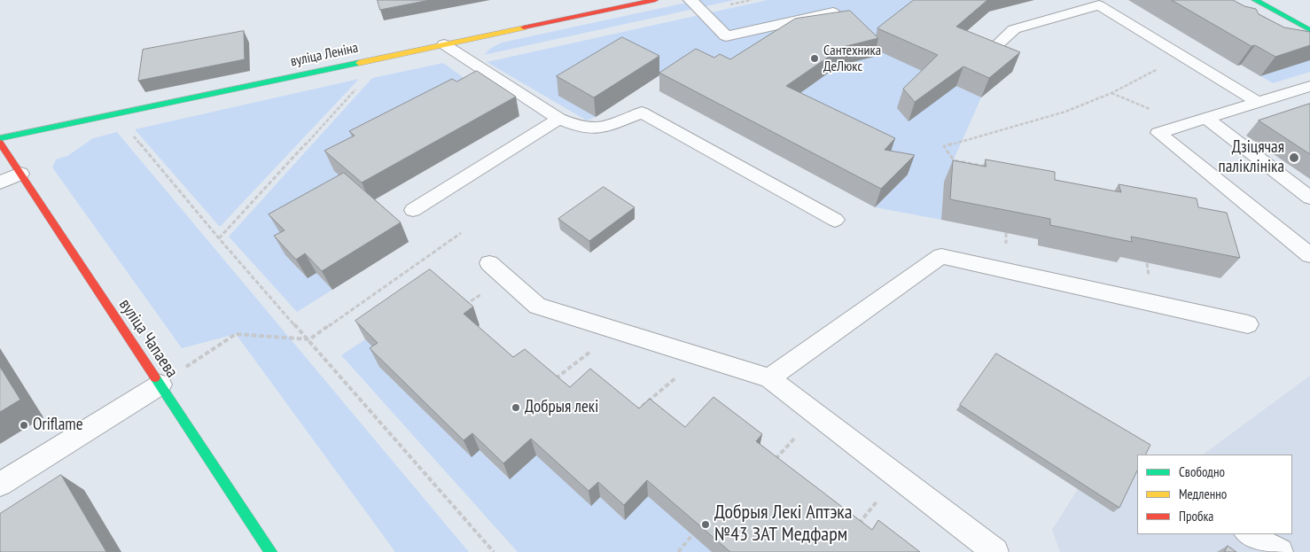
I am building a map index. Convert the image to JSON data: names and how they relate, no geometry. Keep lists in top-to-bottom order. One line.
{"streets":{"street":["вуліца Леніна","вуліца Чапаева"]},"places":["Сантехника ДеЛюкс","Дзіцячая паліклініка","Добрыя лекі","Oriflame","Добрыя Лекі Аптэка №43 ЗАТ Медфарм"],"legend":["Свободно","Медленно","Пробка"]}
